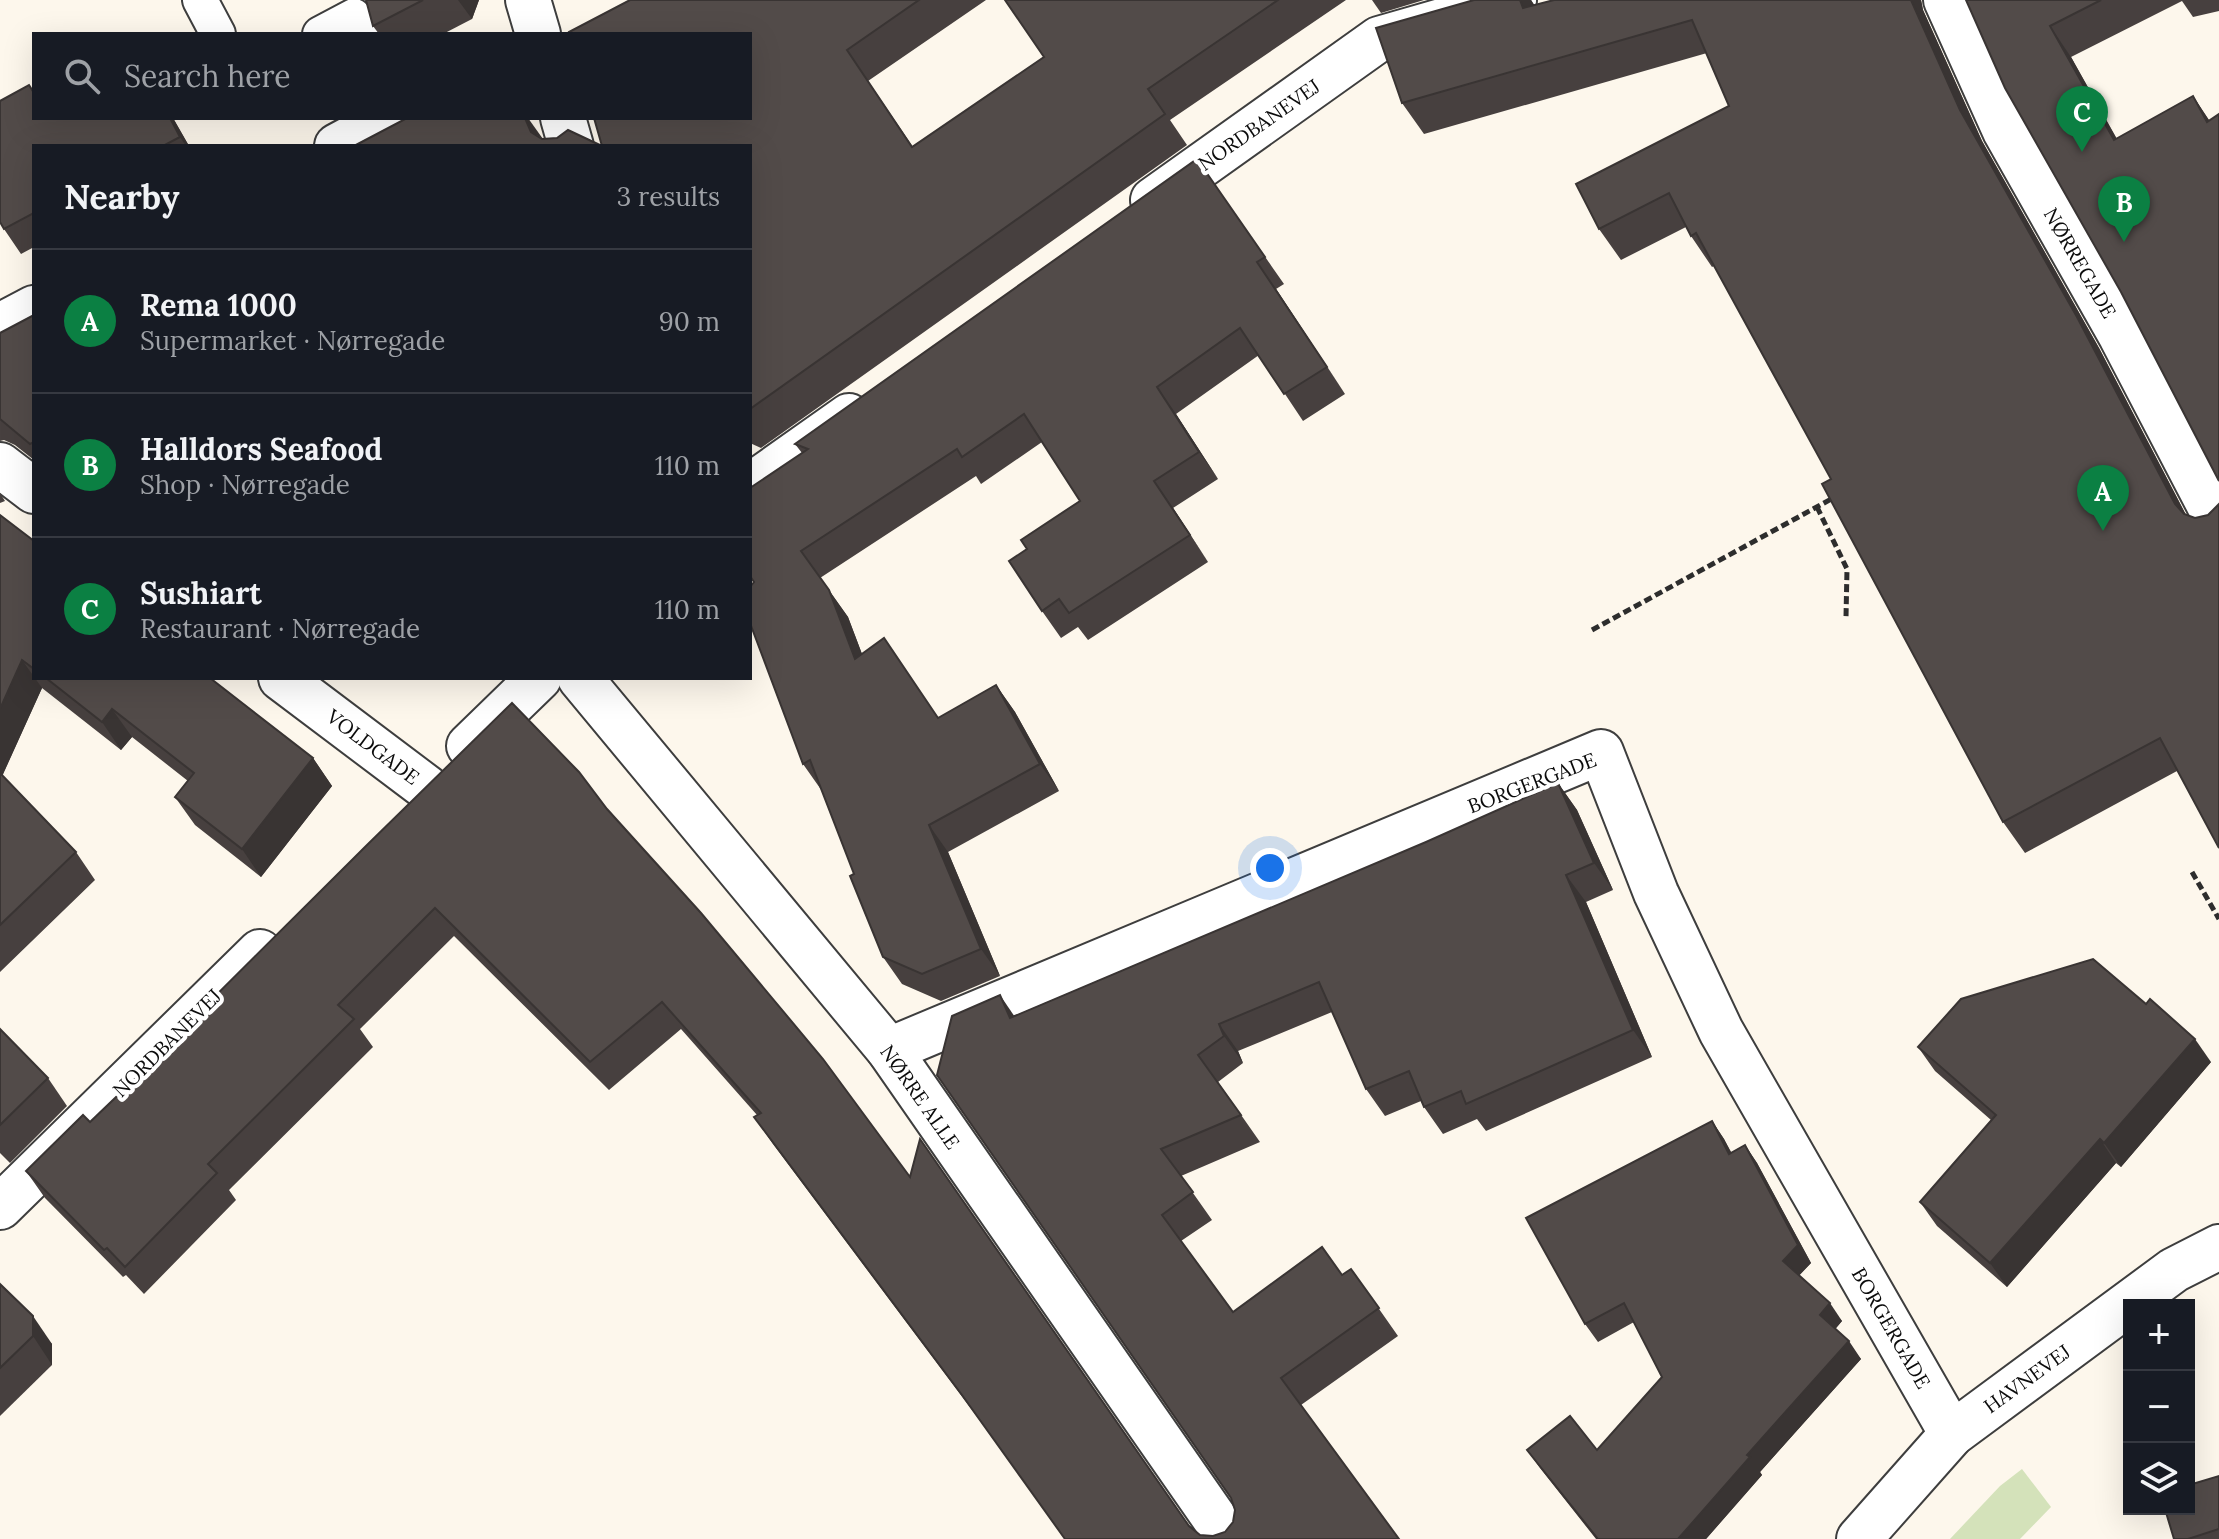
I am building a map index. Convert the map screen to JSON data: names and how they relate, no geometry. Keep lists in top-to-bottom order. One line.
{"streets":{"street":["NORDBANEVEJ","NØRREGADE","VOLDGADE","BORGERGADE","NØRRE ALLE","HAVNEVEJ"]},"crossings":[["BORGERGADE","NØRRE ALLE"],["BORGERGADE","HAVNEVEJ"]],"page":{"search":"Search here","pins":["C","B","A"],"heading":["Nearby","3 results"],"list":[{"mark":"A","name":"Rema 1000","note":"Supermarket · Nørregade","value":"90 m"},{"mark":"B","name":"Halldors Seafood","note":"Shop · Nørregade","value":"110 m"},{"mark":"C","name":"Sushiart","note":"Restaurant · Nørregade","value":"110 m"}],"map_buttons":["+","−"]}}
